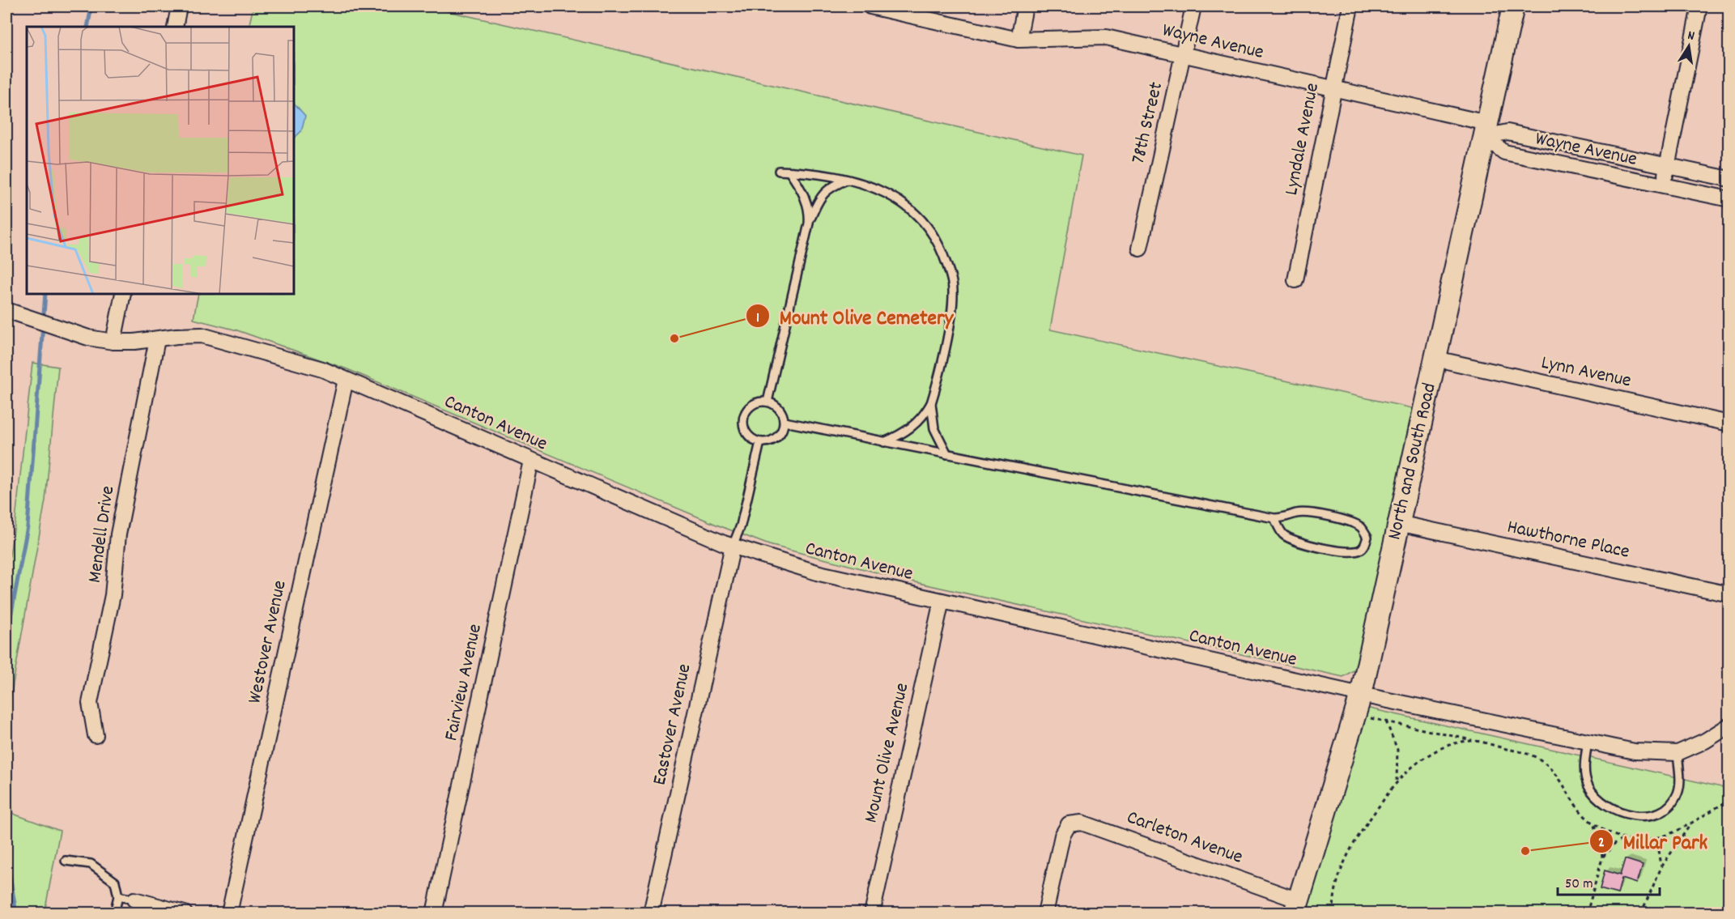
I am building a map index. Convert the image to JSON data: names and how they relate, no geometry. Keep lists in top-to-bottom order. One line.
{"streets":{"street":["Wayne Avenue","78th Street","Lyndale Avenue","Lynn Avenue","Canton Avenue","North and South Road","Mendell Drive","Hawthorne Place","Westover Avenue","Fairview Avenue","Eastover Avenue","Mount Olive Avenue","Carleton Avenue"]},"crossings":[["Wayne Avenue","78th Street"],["Wayne Avenue","Lyndale Avenue"],["Wayne Avenue","North and South Road"],["Lynn Avenue","North and South Road"],["Canton Avenue","North and South Road"],["Canton Avenue","Mendell Drive"],["Canton Avenue","Westover Avenue"],["Canton Avenue","Fairview Avenue"],["Canton Avenue","Eastover Avenue"],["Canton Avenue","Mount Olive Avenue"],["North and South Road","Hawthorne Place"],["North and South Road","Carleton Avenue"]],"places":["Mount Olive Cemetery","Millar Park"],"scale_bar":"50 m","north":"top"}
